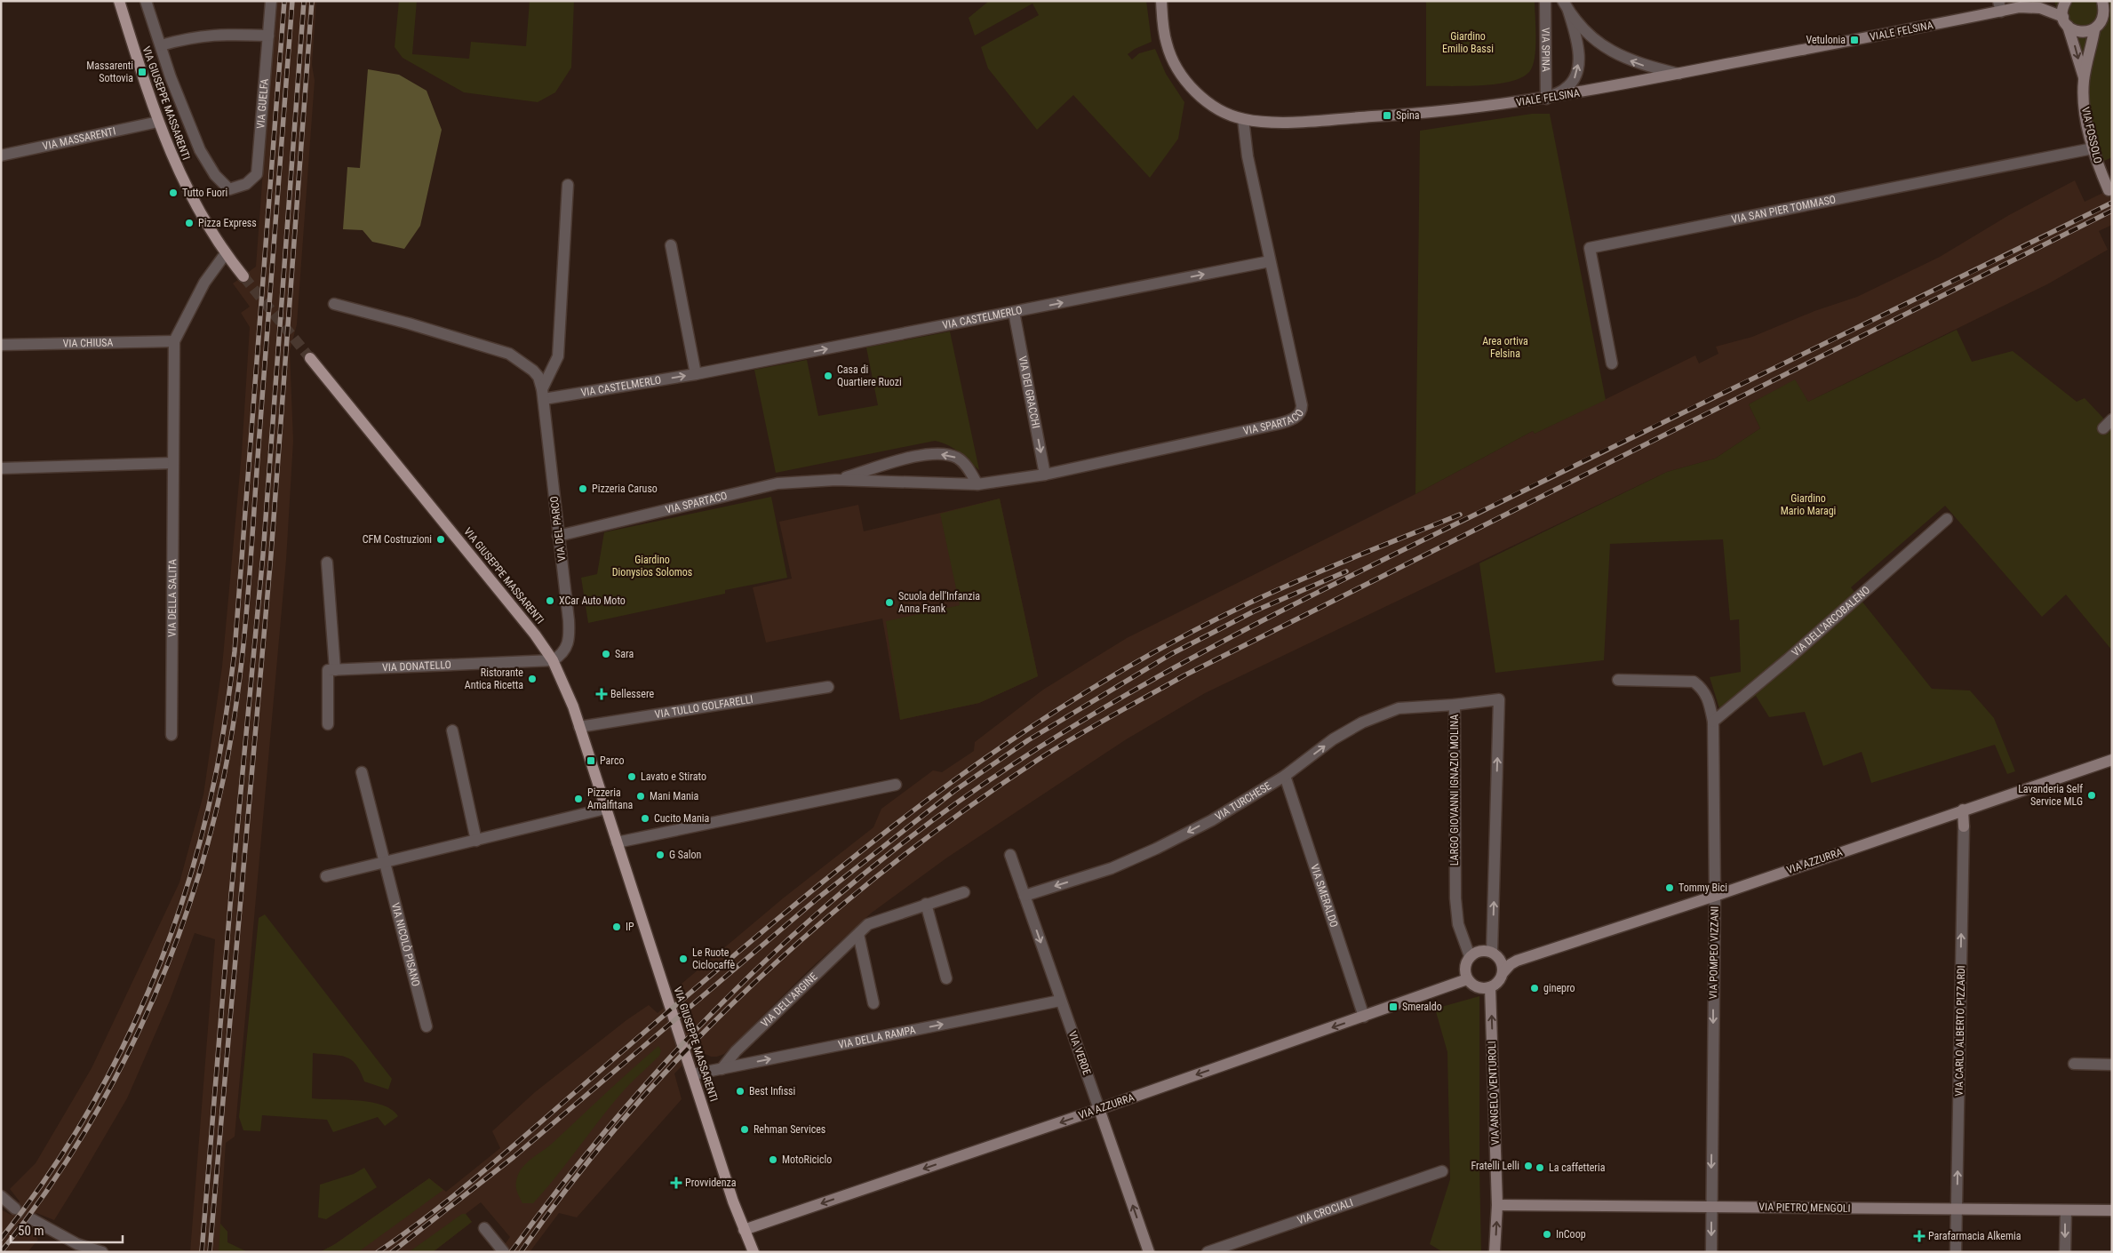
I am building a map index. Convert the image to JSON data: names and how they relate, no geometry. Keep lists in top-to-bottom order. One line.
{"streets":{"main road":["VIA GIUSEPPE MASSARENTI"],"street":["VIALE FELSINA","VIA SPINA","VIA GUELFA","VIA FOSSOLO","VIA MASSARENTI","VIA SAN PIER TOMMASO","VIA CASTELMERLO","VIA CHIUSA","VIA DEI GRACCHI","VIA SPARTACO","VIA DEL PARCO","VIA DELLA SALITA","VIA DELL'ARCOBALENO","VIA DONATELLO","VIA TULLO GOLFARELLI","LARGO GIOVANNI IGNAZIO MOLINA","VIA TURCHESE","VIA AZZURRA","VIA SMERALDO","VIA NICOLÒ PISANO","VIA POMPEO VIZZANI","VIA DELL'ARGINE","VIA CARLO ALBERTO PIZZARDI","VIA DELLA RAMPA","VIA VERDE","VIA ANGELO VENTUROLI","VIA PIETRO MENGOLI","VIA CROCIALI"]},"crossings":[["VIALE FELSINA","VIA SPINA"],["VIALE FELSINA","VIA FOSSOLO"],["VIALE FELSINA","VIA SPARTACO"],["VIA GIUSEPPE MASSARENTI","VIA GUELFA"],["VIA GIUSEPPE MASSARENTI","VIA MASSARENTI"],["VIA GIUSEPPE MASSARENTI","VIA DEL PARCO"],["VIA GIUSEPPE MASSARENTI","VIA DELLA SALITA"],["VIA GIUSEPPE MASSARENTI","VIA DONATELLO"],["VIA GIUSEPPE MASSARENTI","VIA TULLO GOLFARELLI"],["VIA GIUSEPPE MASSARENTI","VIA AZZURRA"],["VIA GIUSEPPE MASSARENTI","VIA DELLA RAMPA"],["VIA FOSSOLO","VIA SAN PIER TOMMASO"],["VIA CASTELMERLO","VIA DEI GRACCHI"],["VIA CASTELMERLO","VIA SPARTACO"],["VIA CASTELMERLO","VIA DEL PARCO"],["VIA CHIUSA","VIA DELLA SALITA"],["VIA DEI GRACCHI","VIA SPARTACO"],["VIA SPARTACO","VIA DEL PARCO"],["VIA DEL PARCO","VIA DONATELLO"],["VIA DELL'ARCOBALENO","VIA POMPEO VIZZANI"],["LARGO GIOVANNI IGNAZIO MOLINA","VIA TURCHESE"],["LARGO GIOVANNI IGNAZIO MOLINA","VIA AZZURRA"],["LARGO GIOVANNI IGNAZIO MOLINA","VIA ANGELO VENTUROLI"],["VIA TURCHESE","VIA SMERALDO"],["VIA TURCHESE","VIA VERDE"],["VIA AZZURRA","VIA SMERALDO"],["VIA AZZURRA","VIA POMPEO VIZZANI"],["VIA AZZURRA","VIA CARLO ALBERTO PIZZARDI"],["VIA AZZURRA","VIA VERDE"],["VIA AZZURRA","VIA ANGELO VENTUROLI"],["VIA POMPEO VIZZANI","VIA PIETRO MENGOLI"],["VIA DELL'ARGINE","VIA DELLA RAMPA"],["VIA CARLO ALBERTO PIZZARDI","VIA PIETRO MENGOLI"],["VIA DELLA RAMPA","VIA VERDE"],["VIA ANGELO VENTUROLI","VIA PIETRO MENGOLI"]],"one_way":["VIA CASTELMERLO","VIA DEI GRACCHI","VIA AZZURRA","VIA POMPEO VIZZANI","VIA CARLO ALBERTO PIZZARDI","VIA DELLA RAMPA","VIA ANGELO VENTUROLI"],"parks":["Giardino Emilio Bassi","Area ortiva Felsina","Giardino Mario Maragi","Giardino Dionysios Solomos"],"places":{"transit":["Vetulonia","Massarenti Sottovia","Spina","Parco","Smeraldo"],"other":["Tutto Fuori","Pizza Express","Casa di Quartiere Ruozi","Pizzeria Caruso","CFM Costruzioni","XCar Auto Moto","Scuola dell'Infanzia Anna Frank","Sara","Ristorante Antica Ricetta","Lavato e Stirato","Lavanderia Self Service MLG","Mani Mania","Pizzeria Amalfitana","Cucito Mania","G Salon","Tommy Bici","IP","Le Ruote Ciclocaffè","ginepro","Best Infissi","Rehman Services","MotoRiciclo","Fratelli Lelli","La caffetteria","InCoop"],"health":["Bellessere","Provvidenza","Parafarmacia Alkemia"]},"scale_bar":"50 m"}
